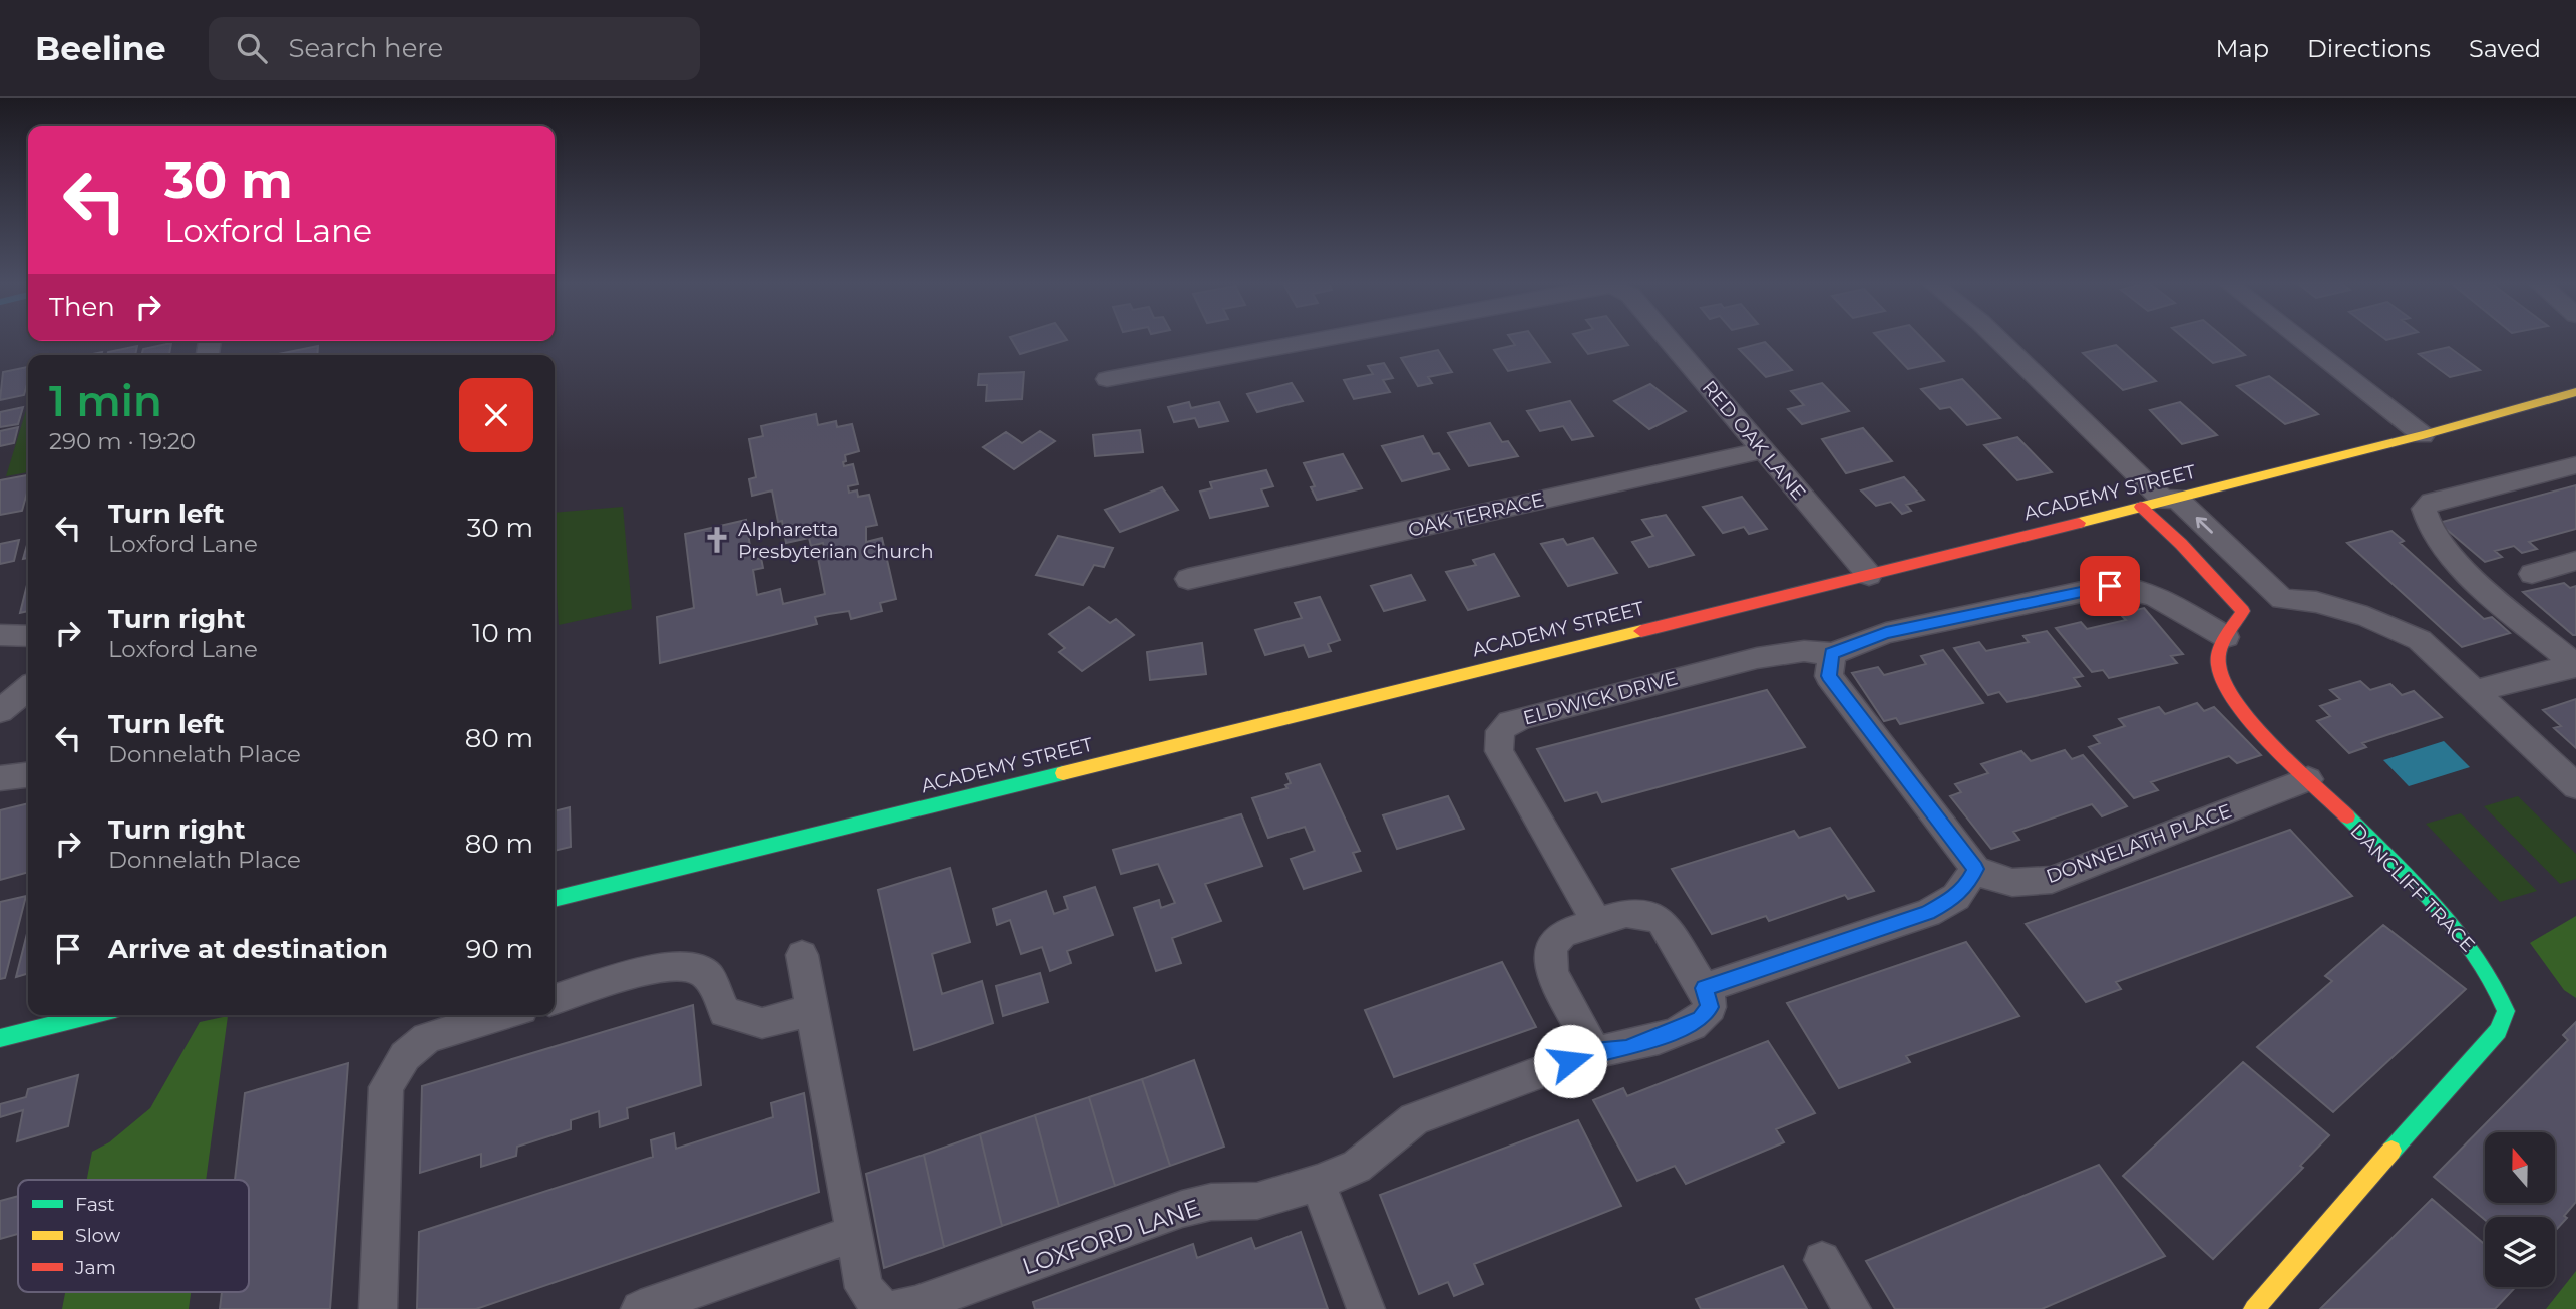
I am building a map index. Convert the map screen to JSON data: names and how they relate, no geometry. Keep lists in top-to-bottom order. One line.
{"streets":{"street":["RED OAK LANE","ACADEMY STREET","OAK TERRACE","ELDWICK DRIVE","DONNELATH PLACE","DANCLIFF TRACE","LOXFORD LANE"]},"crossings":[["RED OAK LANE","ACADEMY STREET"],["RED OAK LANE","OAK TERRACE"],["ACADEMY STREET","DANCLIFF TRACE"],["ELDWICK DRIVE","DONNELATH PLACE"],["ELDWICK DRIVE","LOXFORD LANE"],["DONNELATH PLACE","DANCLIFF TRACE"]],"places":{"church":["Alpharetta Presbyterian Church"]},"legend":["Fast","Slow","Jam"],"north":"top","page":{"header":"Beeline","search":"Search here","nav":["Map","Directions","Saved"],"turn":["30 m","Loxford Lane"],"then":"Then","heading":["1 min","290 m · 19:20"],"list":[{"name":"Turn left","note":"Loxford Lane","value":"30 m"},{"name":"Turn right","note":"Loxford Lane","value":"10 m"},{"name":"Turn left","note":"Donnelath Place","value":"80 m"},{"name":"Turn right","note":"Donnelath Place","value":"80 m"},{"name":"Arrive at destination","value":"90 m"}]}}
